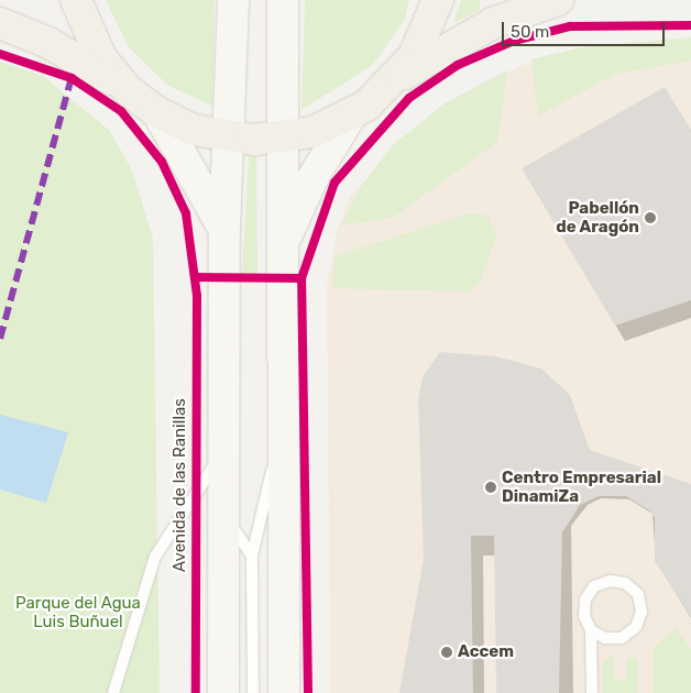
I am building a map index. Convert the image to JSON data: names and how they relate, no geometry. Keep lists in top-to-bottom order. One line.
{"streets":{"cycle path":["Avenida de las Ranillas"]},"parks":["Parque del Agua Luis Buñuel"],"places":["Pabellón de Aragón","Centro Empresarial DinamiZa","Accem"],"scale_bar":"50 m"}
